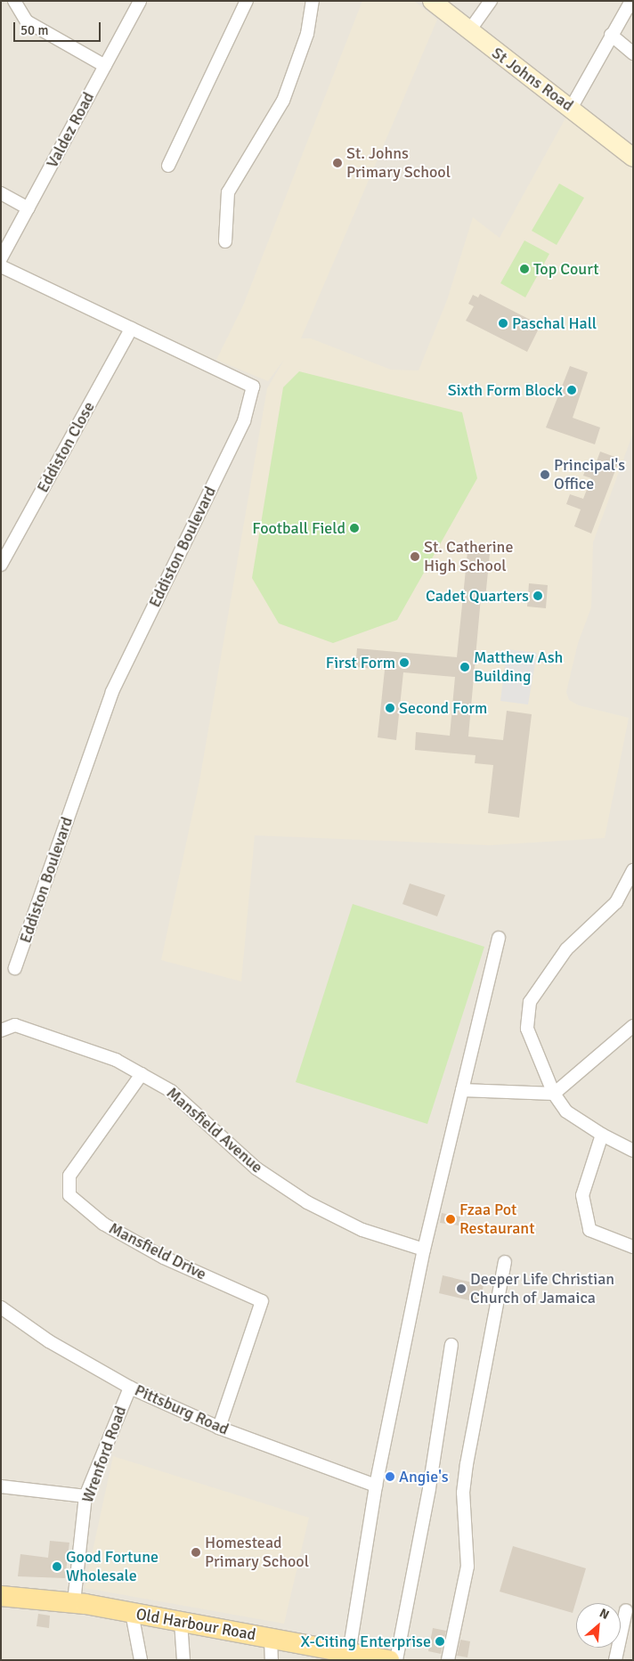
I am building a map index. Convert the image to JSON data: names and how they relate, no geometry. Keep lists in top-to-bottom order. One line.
{"streets":{"main road":["St Johns Road","Old Harbour Road"],"street":["Valdez Road","Eddiston Close","Eddiston Boulevard","Mansfield Avenue","Mansfield Drive","Pittsburg Road","Wrenford Road"]},"crossings":[["Eddiston Close","Eddiston Boulevard"],["Mansfield Avenue","Mansfield Drive"],["Mansfield Drive","Pittsburg Road"],["Pittsburg Road","Wrenford Road"],["Wrenford Road","Old Harbour Road"]],"places":["St. Johns Primary School","Top Court","Paschal Hall","Sixth Form Block","Principal's Office","Football Field","St. Catherine High School","Cadet Quarters","First Form","Matthew Ash Building","Second Form","Fzaa Pot Restaurant","Deeper Life Christian Church of Jamaica","Angie's","Homestead Primary School","Good Fortune Wholesale","X-Citing Enterprise"],"scale_bar":"50 m","north":"top right"}
